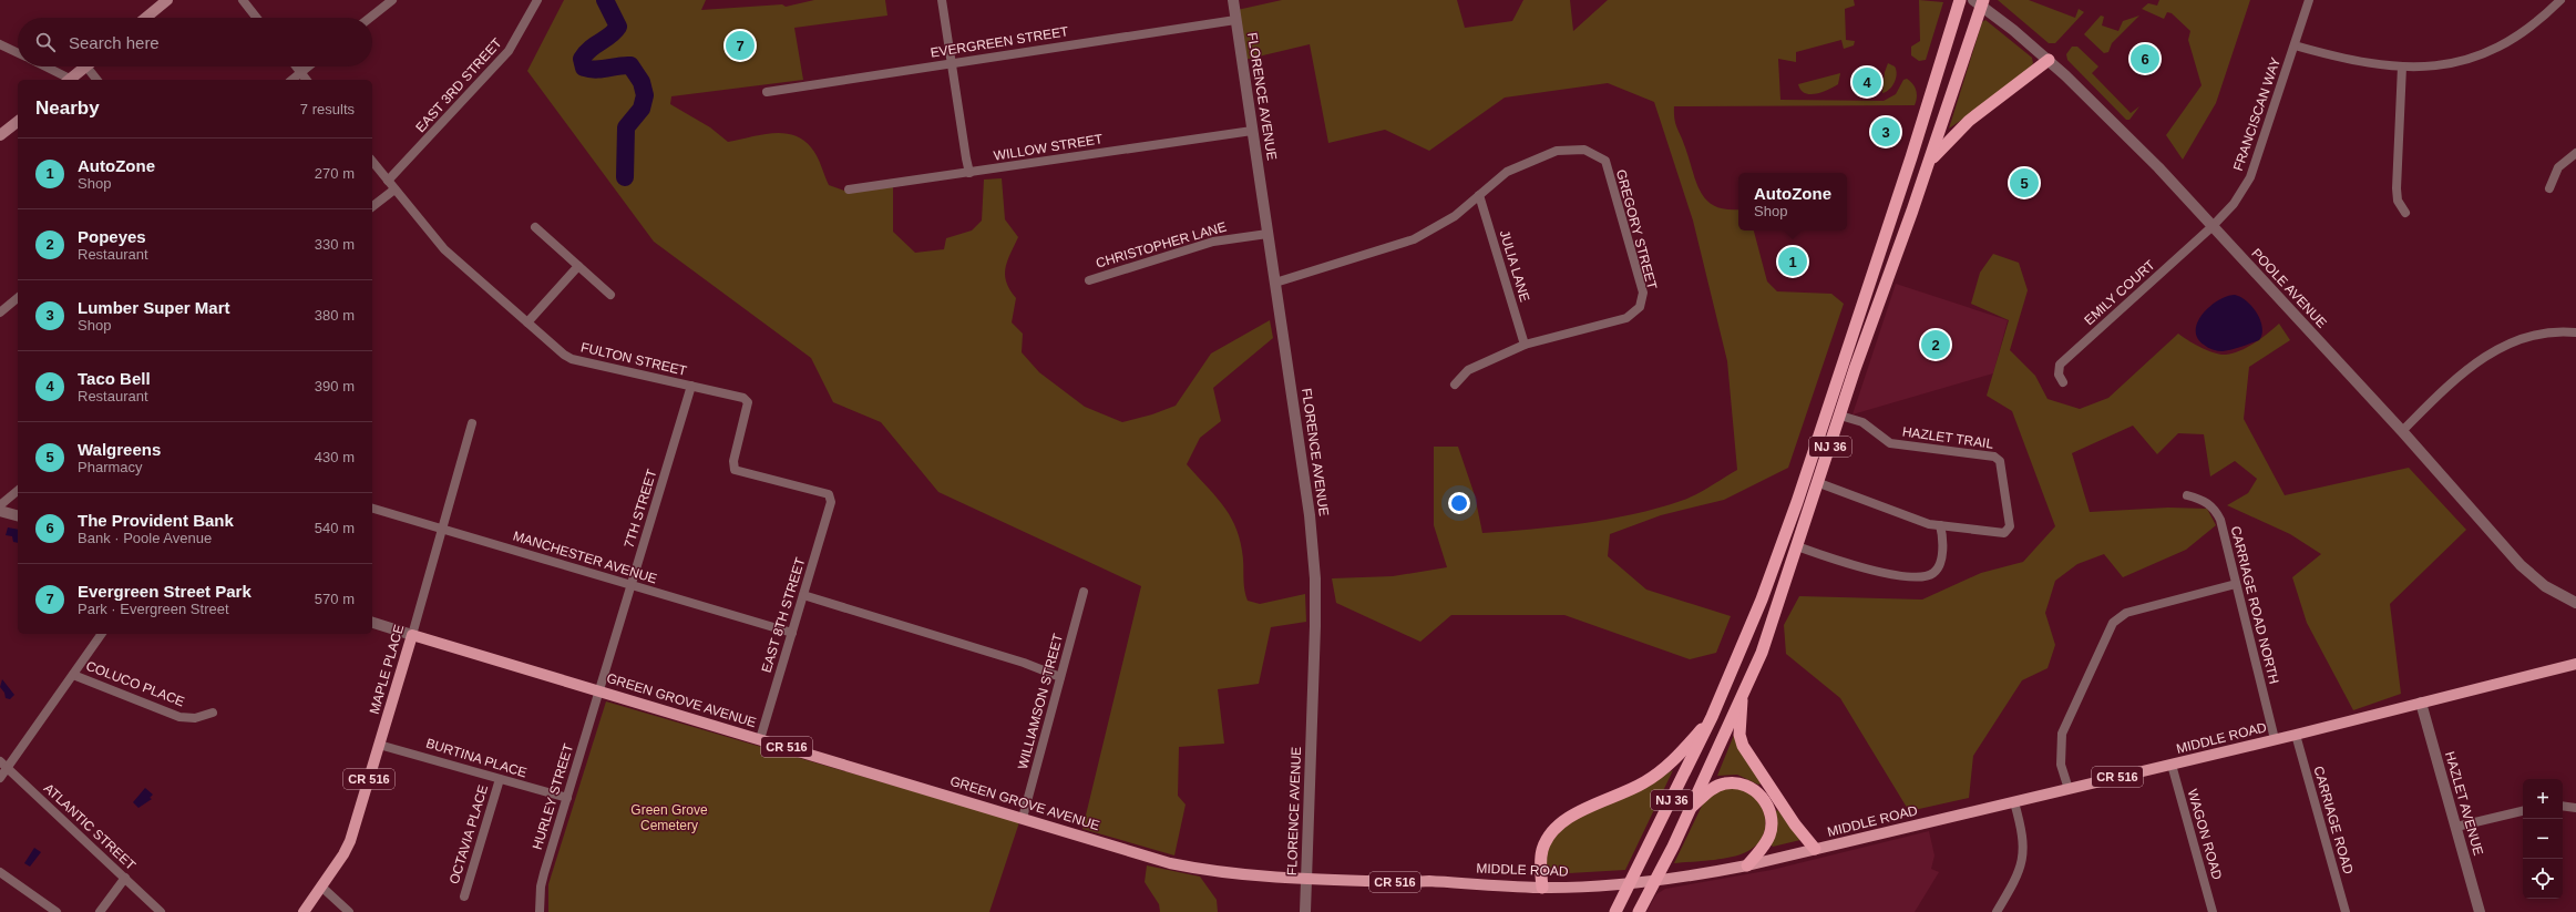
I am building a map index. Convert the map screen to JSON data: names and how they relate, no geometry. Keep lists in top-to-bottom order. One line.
{"streets":{"highway":["NJ 36"],"main road":["MAPLE PLACE","GREEN GROVE AVENUE","MIDDLE ROAD","CR 516"],"street":["EVERGREEN STREET","EAST 3RD STREET","FLORENCE AVENUE","FRANCISCAN WAY","WILLOW STREET","GREGORY STREET","CHRISTOPHER LANE","JULIA LANE","POOLE AVENUE","EMILY COURT","FULTON STREET","HAZLET TRAIL","7TH STREET","MANCHESTER AVENUE","CARRIAGE ROAD NORTH","EAST 8TH STREET","COLUCO PLACE","WILLIAMSON STREET","BURTINA PLACE","HURLEY STREET","HAZLET AVENUE","CARRIAGE ROAD","ATLANTIC STREET","OCTAVIA PLACE","WAGON ROAD"]},"crossings":[["EVERGREEN STREET","FLORENCE AVENUE"],["EAST 3RD STREET","FULTON STREET"],["FLORENCE AVENUE","WILLOW STREET"],["FLORENCE AVENUE","GREGORY STREET"],["FLORENCE AVENUE","CHRISTOPHER LANE"],["FLORENCE AVENUE","MIDDLE ROAD"],["FRANCISCAN WAY","POOLE AVENUE"],["FRANCISCAN WAY","EMILY COURT"],["GREGORY STREET","JULIA LANE"],["POOLE AVENUE","EMILY COURT"],["POOLE AVENUE","NJ 36"],["FULTON STREET","7TH STREET"],["FULTON STREET","EAST 8TH STREET"],["HAZLET TRAIL","NJ 36"],["NJ 36","MIDDLE ROAD"],["7TH STREET","MANCHESTER AVENUE"],["7TH STREET","GREEN GROVE AVENUE"],["7TH STREET","HURLEY STREET"],["MANCHESTER AVENUE","EAST 8TH STREET"],["MANCHESTER AVENUE","MAPLE PLACE"],["CARRIAGE ROAD NORTH","MIDDLE ROAD"],["EAST 8TH STREET","GREEN GROVE AVENUE"],["MAPLE PLACE","GREEN GROVE AVENUE"],["MAPLE PLACE","BURTINA PLACE"],["GREEN GROVE AVENUE","WILLIAMSON STREET"],["GREEN GROVE AVENUE","MIDDLE ROAD"],["GREEN GROVE AVENUE","HURLEY STREET"],["MIDDLE ROAD","HAZLET AVENUE"],["MIDDLE ROAD","CARRIAGE ROAD"],["MIDDLE ROAD","WAGON ROAD"],["BURTINA PLACE","HURLEY STREET"],["BURTINA PLACE","OCTAVIA PLACE"]],"parks":["Green Grove Cemetery"],"page":{"search":"Search here","pins":["7","6","4","3","5","1","2"],"heading":["Nearby","7 results"],"list":[{"mark":"1","name":"AutoZone","note":"Shop","value":"270 m"},{"mark":"2","name":"Popeyes","note":"Restaurant","value":"330 m"},{"mark":"3","name":"Lumber Super Mart","note":"Shop","value":"380 m"},{"mark":"4","name":"Taco Bell","note":"Restaurant","value":"390 m"},{"mark":"5","name":"Walgreens","note":"Pharmacy","value":"430 m"},{"mark":"6","name":"The Provident Bank","note":"Bank · Poole Avenue","value":"540 m"},{"mark":"7","name":"Evergreen Street Park","note":"Park · Evergreen Street","value":"570 m"}],"popup":["AutoZone","Shop"],"map_buttons":["+","−"]}}
